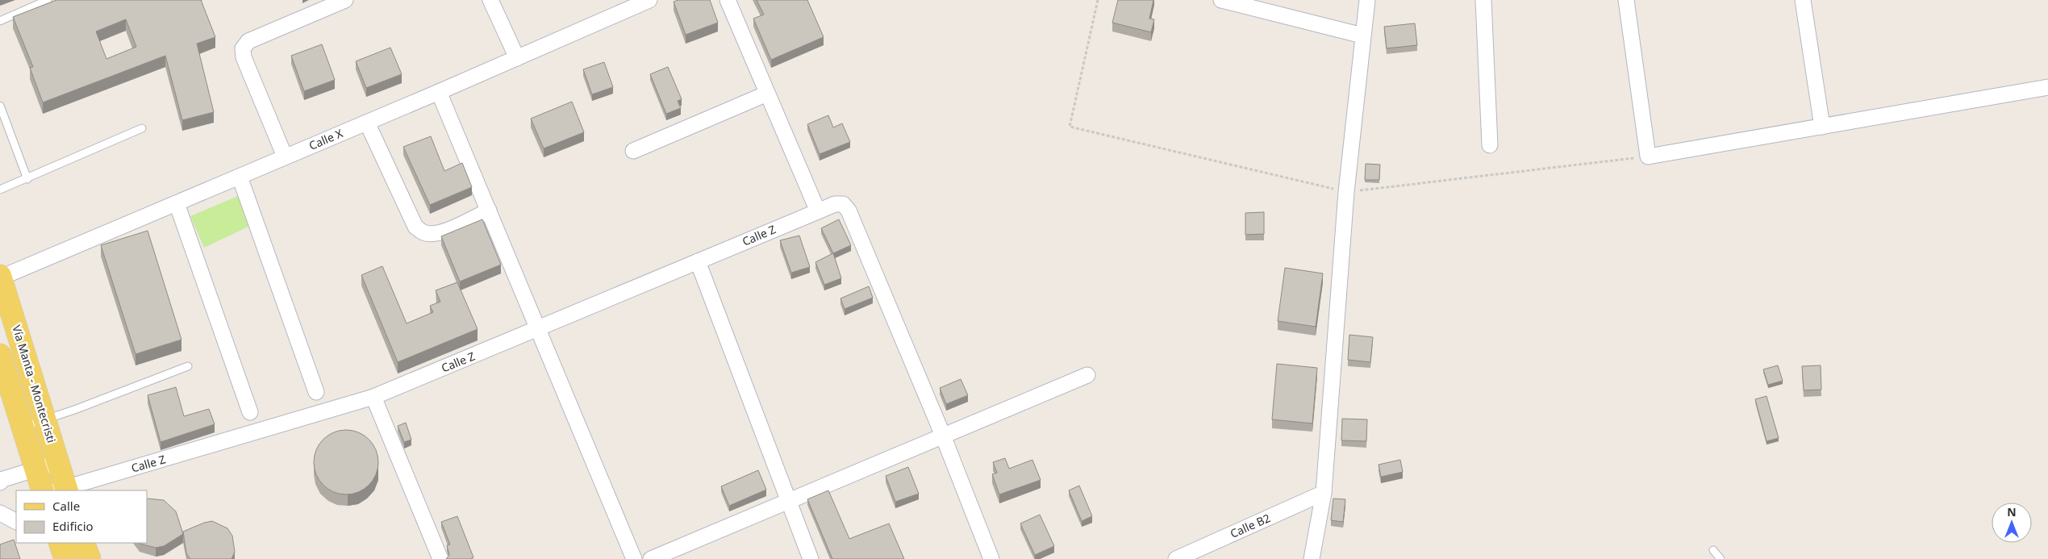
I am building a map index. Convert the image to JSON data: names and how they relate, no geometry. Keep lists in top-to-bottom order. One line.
{"streets":{"main road":["Vía Manta - Montecristi"],"street":["Calle X","Calle Z","Calle B2"]},"crossings":[["Calle X","Vía Manta - Montecristi"],["Calle Z","Vía Manta - Montecristi"]],"legend":["Calle","Edificio"],"north":"top"}
